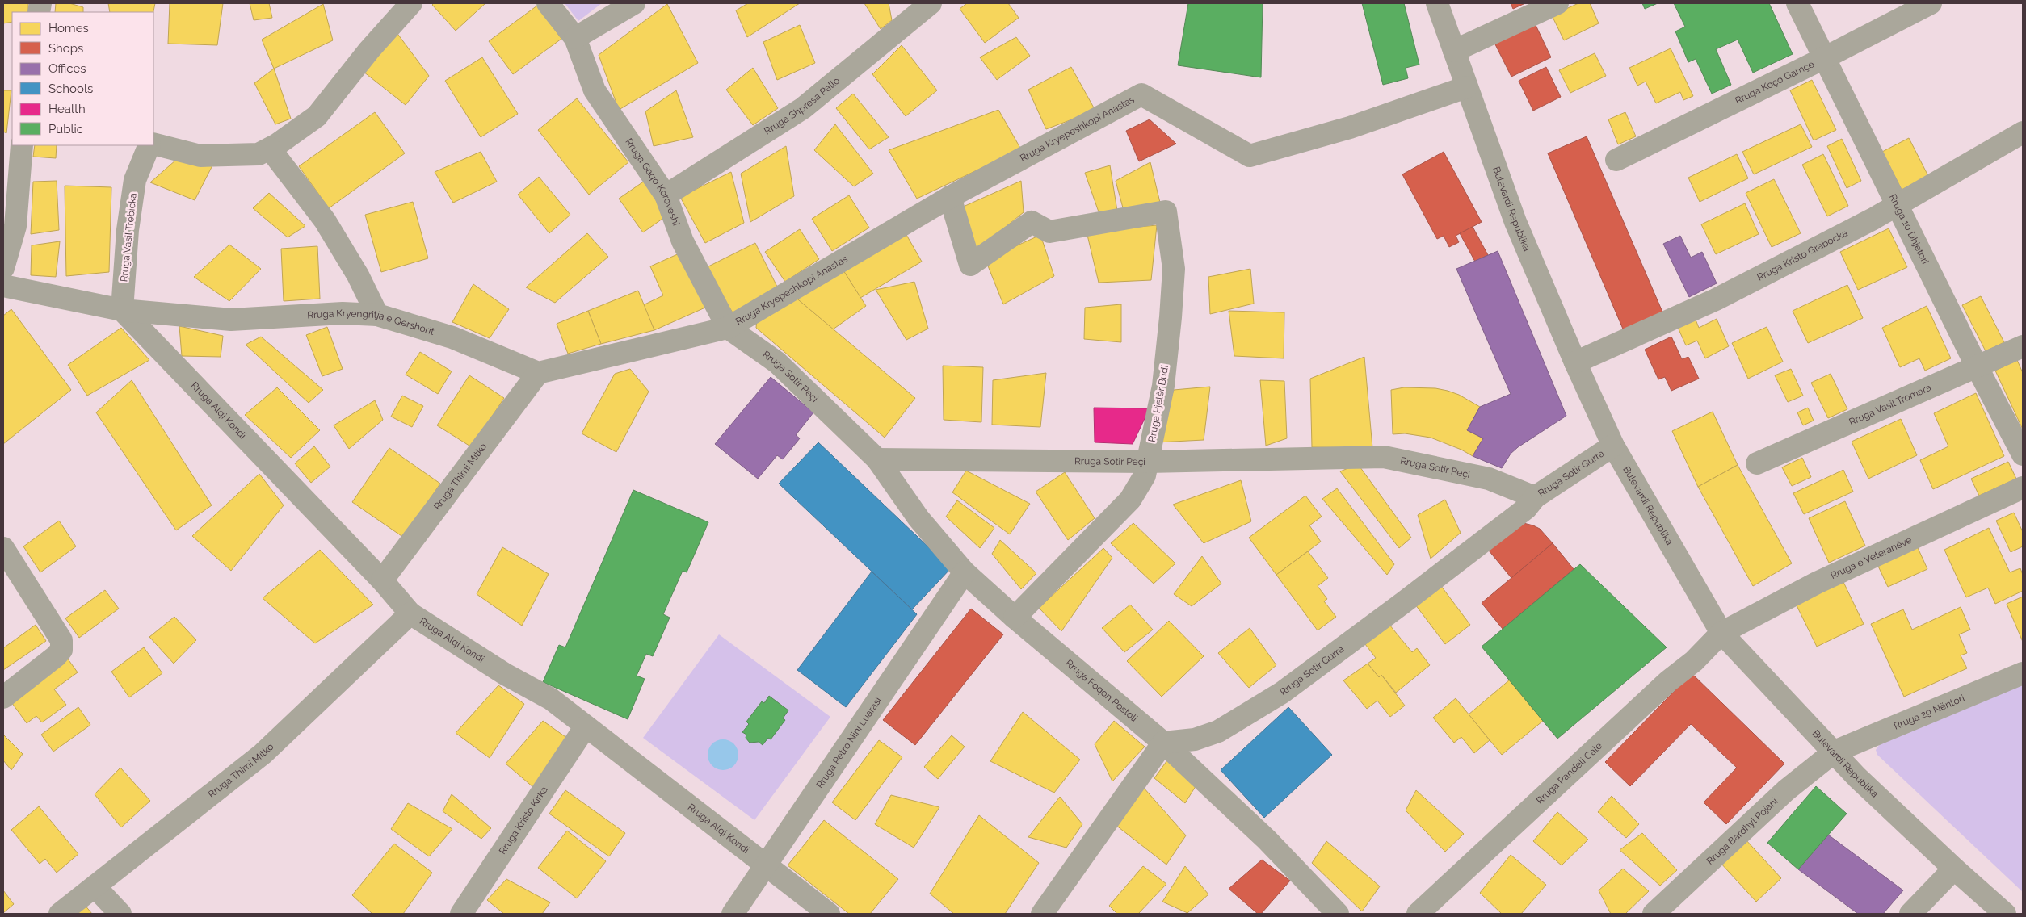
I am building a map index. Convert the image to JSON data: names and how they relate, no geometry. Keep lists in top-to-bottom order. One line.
{"streets":{"street":["Rruga Koço Gamçe","Rruga Shpresa Pallo","Rruga Kryepeshkopi Anastas","Rruga Gaqo Koroveshi","Bulevardi Republika","Rruga 10 Dhjetori","Rruga Vasil Trebicka","Rruga Kristo Grabocka","Rruga Kryengritja e Qershorit","Rruga Sotir Peçi","Rruga Pjetër Budi","Rruga Vasil Tromara","Rruga Alqi Kondi","Rruga Sotir Gurra","Rruga Thimi Mitko","Rruga e Veteranëve","Rruga Foqon Postoli","Rruga 29 Nëntori","Rruga Petro Nini Luarasi","Rruga Pandeli Cale","Rruga Kristo Kirka","Rruga Bardhyl Pojani"]},"crossings":[["Rruga Koço Gamçe","Rruga 10 Dhjetori"],["Rruga Shpresa Pallo","Rruga Gaqo Koroveshi"],["Rruga Kryepeshkopi Anastas","Rruga Gaqo Koroveshi"],["Rruga Kryepeshkopi Anastas","Bulevardi Republika"],["Rruga Kryepeshkopi Anastas","Rruga Sotir Peçi"],["Rruga Kryepeshkopi Anastas","Rruga Pjetër Budi"],["Rruga Gaqo Koroveshi","Rruga Sotir Peçi"],["Bulevardi Republika","Rruga Kristo Grabocka"],["Bulevardi Republika","Rruga Sotir Gurra"],["Bulevardi Republika","Rruga e Veteranëve"],["Bulevardi Republika","Rruga 29 Nëntori"],["Bulevardi Republika","Rruga Pandeli Cale"],["Bulevardi Republika","Rruga Bardhyl Pojani"],["Rruga 10 Dhjetori","Rruga Kristo Grabocka"],["Rruga 10 Dhjetori","Rruga Vasil Tromara"],["Rruga Vasil Trebicka","Rruga Kryengritja e Qershorit"],["Rruga Vasil Trebicka","Rruga Alqi Kondi"],["Rruga Kryengritja e Qershorit","Rruga Alqi Kondi"],["Rruga Kryengritja e Qershorit","Rruga Thimi Mitko"],["Rruga Sotir Peçi","Rruga Pjetër Budi"],["Rruga Sotir Peçi","Rruga Sotir Gurra"],["Rruga Sotir Peçi","Rruga Foqon Postoli"],["Rruga Pjetër Budi","Rruga Foqon Postoli"],["Rruga Alqi Kondi","Rruga Thimi Mitko"],["Rruga Alqi Kondi","Rruga Petro Nini Luarasi"],["Rruga Alqi Kondi","Rruga Kristo Kirka"],["Rruga Sotir Gurra","Rruga Foqon Postoli"],["Rruga e Veteranëve","Rruga Pandeli Cale"],["Rruga Foqon Postoli","Rruga Petro Nini Luarasi"],["Rruga 29 Nëntori","Rruga Bardhyl Pojani"]],"legend":["Homes","Shops","Offices","Schools","Health","Public"]}
